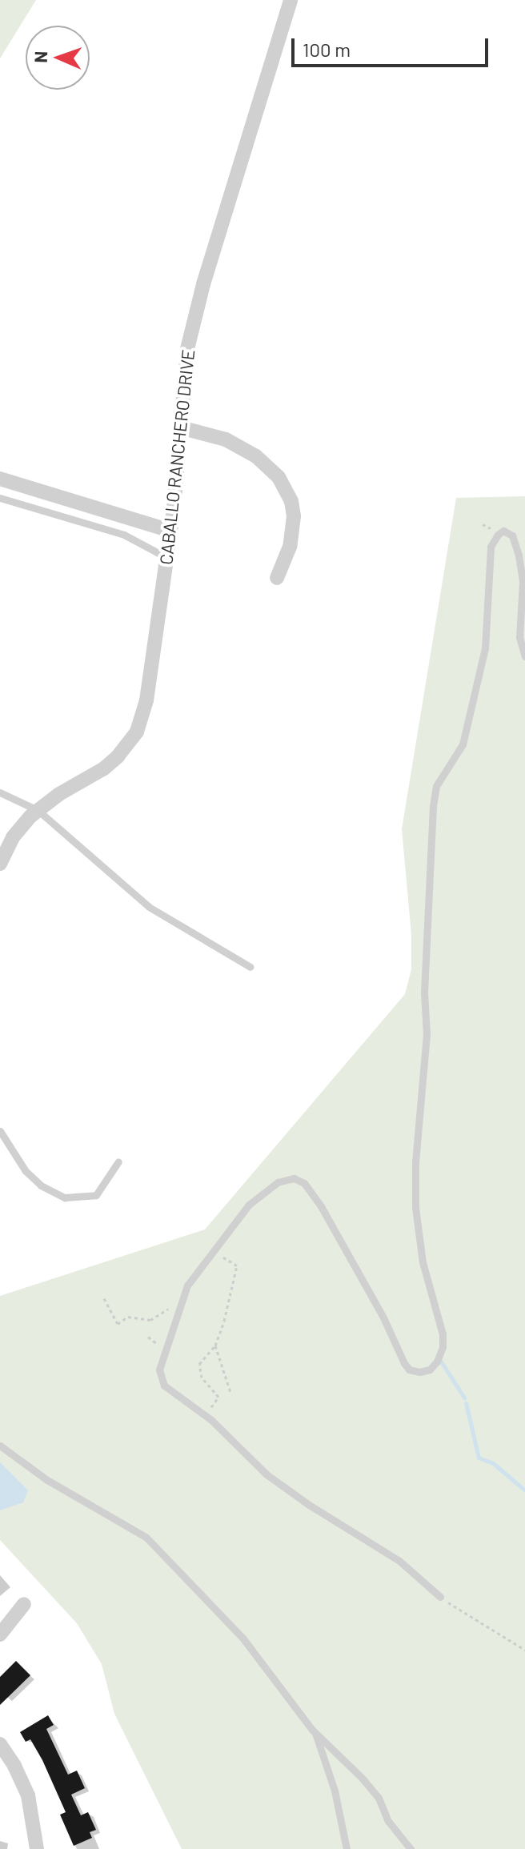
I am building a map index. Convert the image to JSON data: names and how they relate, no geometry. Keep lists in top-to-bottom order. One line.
{"streets":{"street":["CABALLO RANCHERO DRIVE"]},"scale_bar":"100 m","north":"left"}
